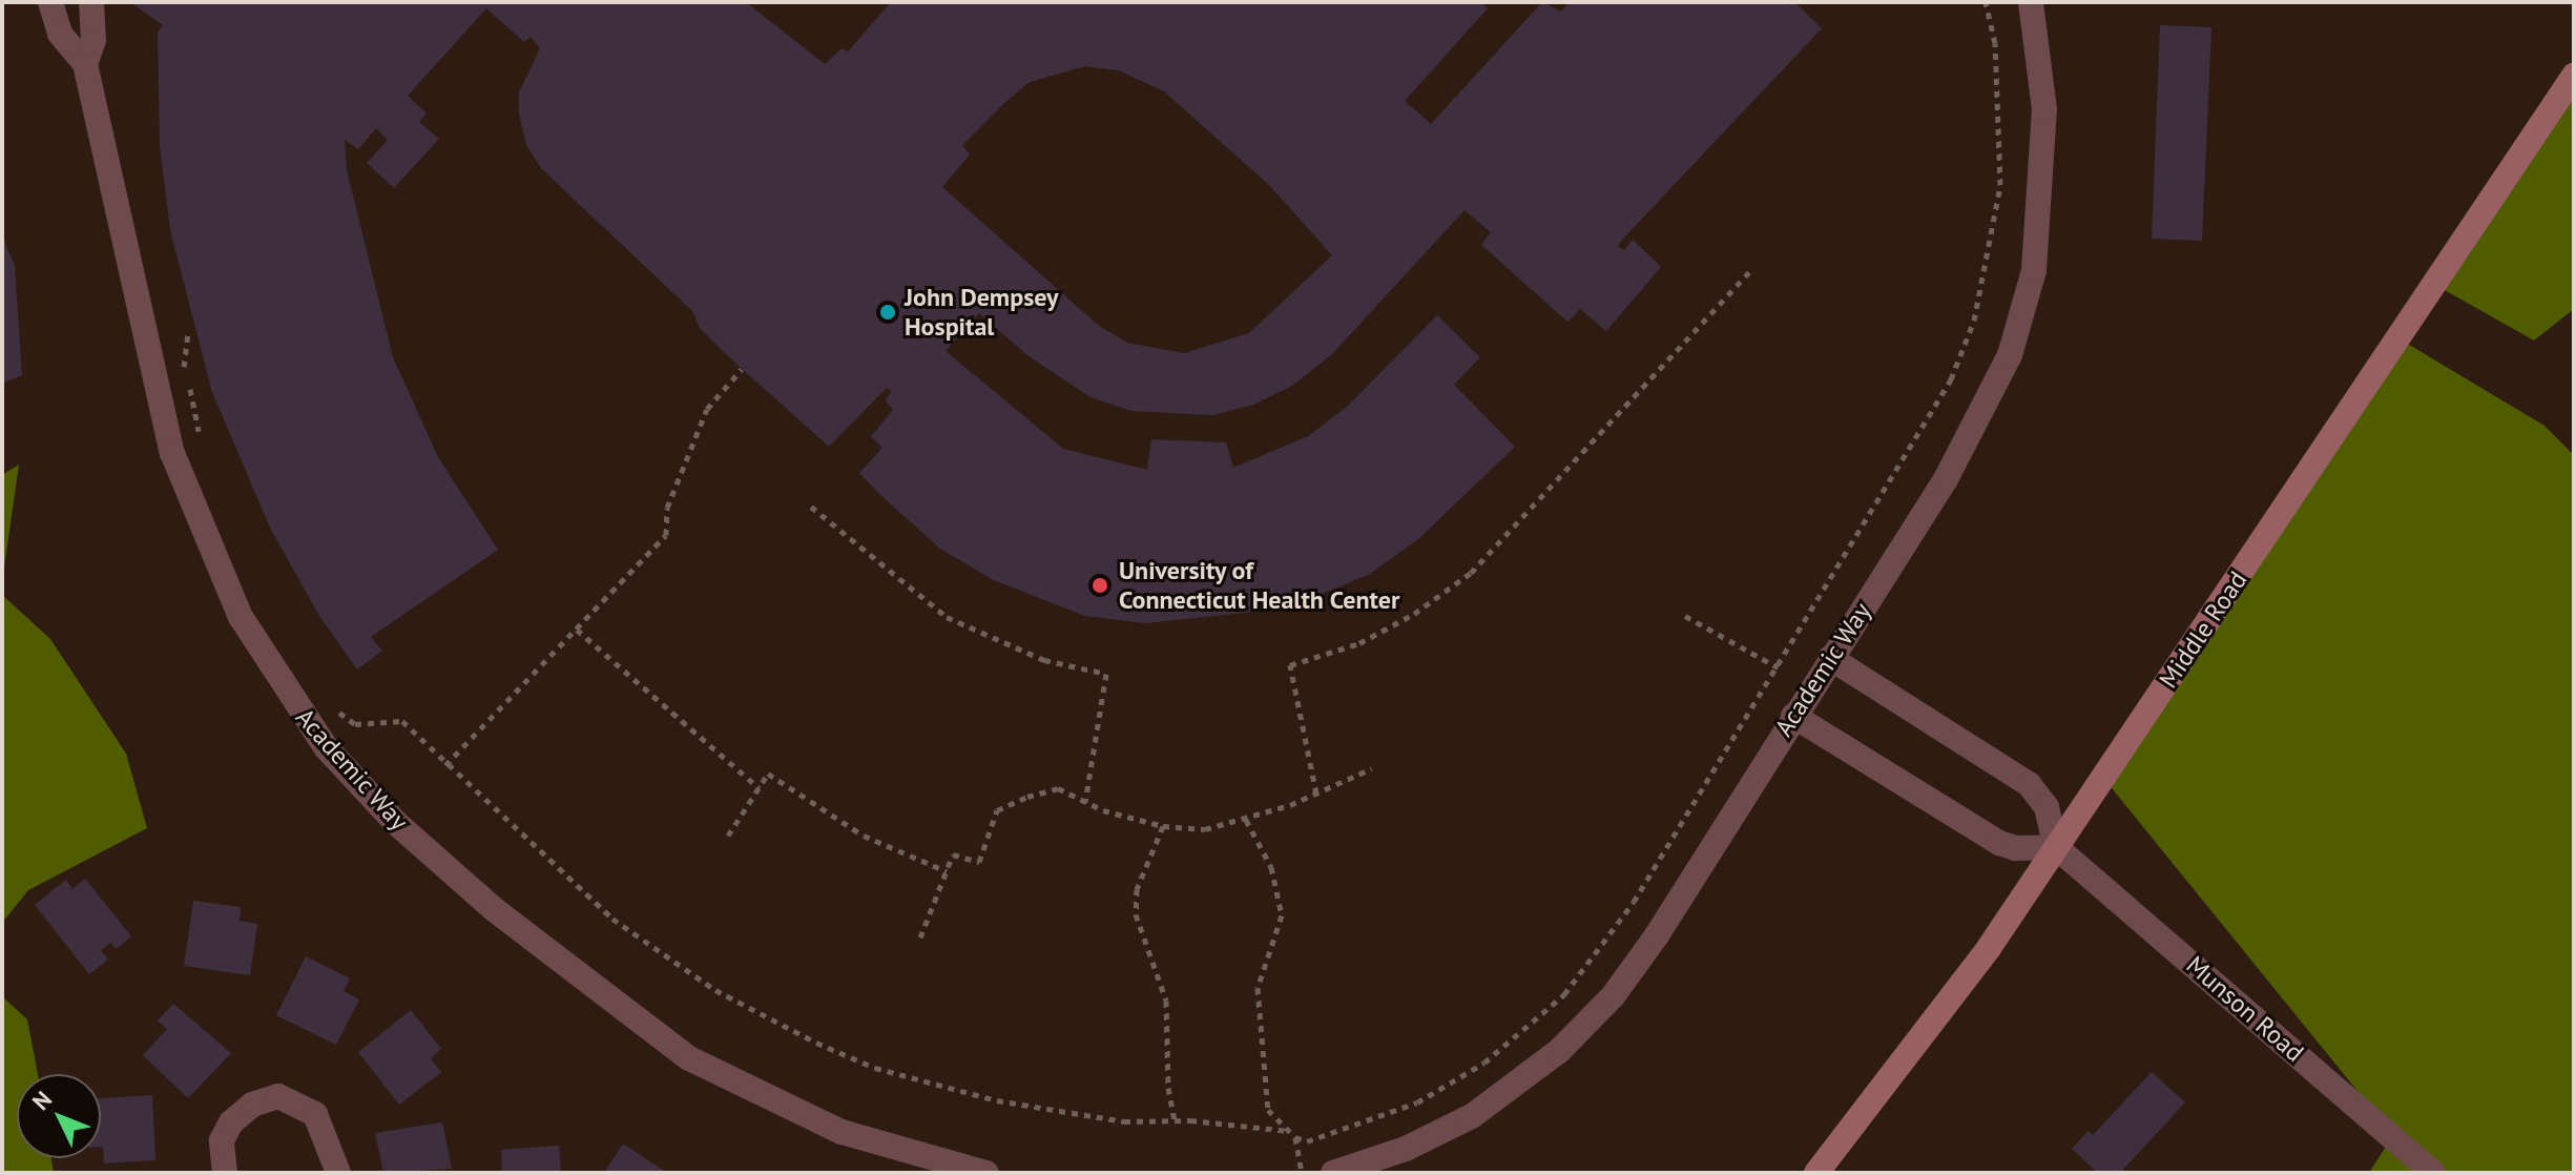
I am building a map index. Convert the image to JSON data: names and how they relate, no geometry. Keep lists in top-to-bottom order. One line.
{"streets":{"street":["Middle Road","Academic Way","Munson Road"]},"crossings":[["Middle Road","Munson Road"]],"places":["John Dempsey Hospital","University of Connecticut Health Center"],"north":"top left"}
